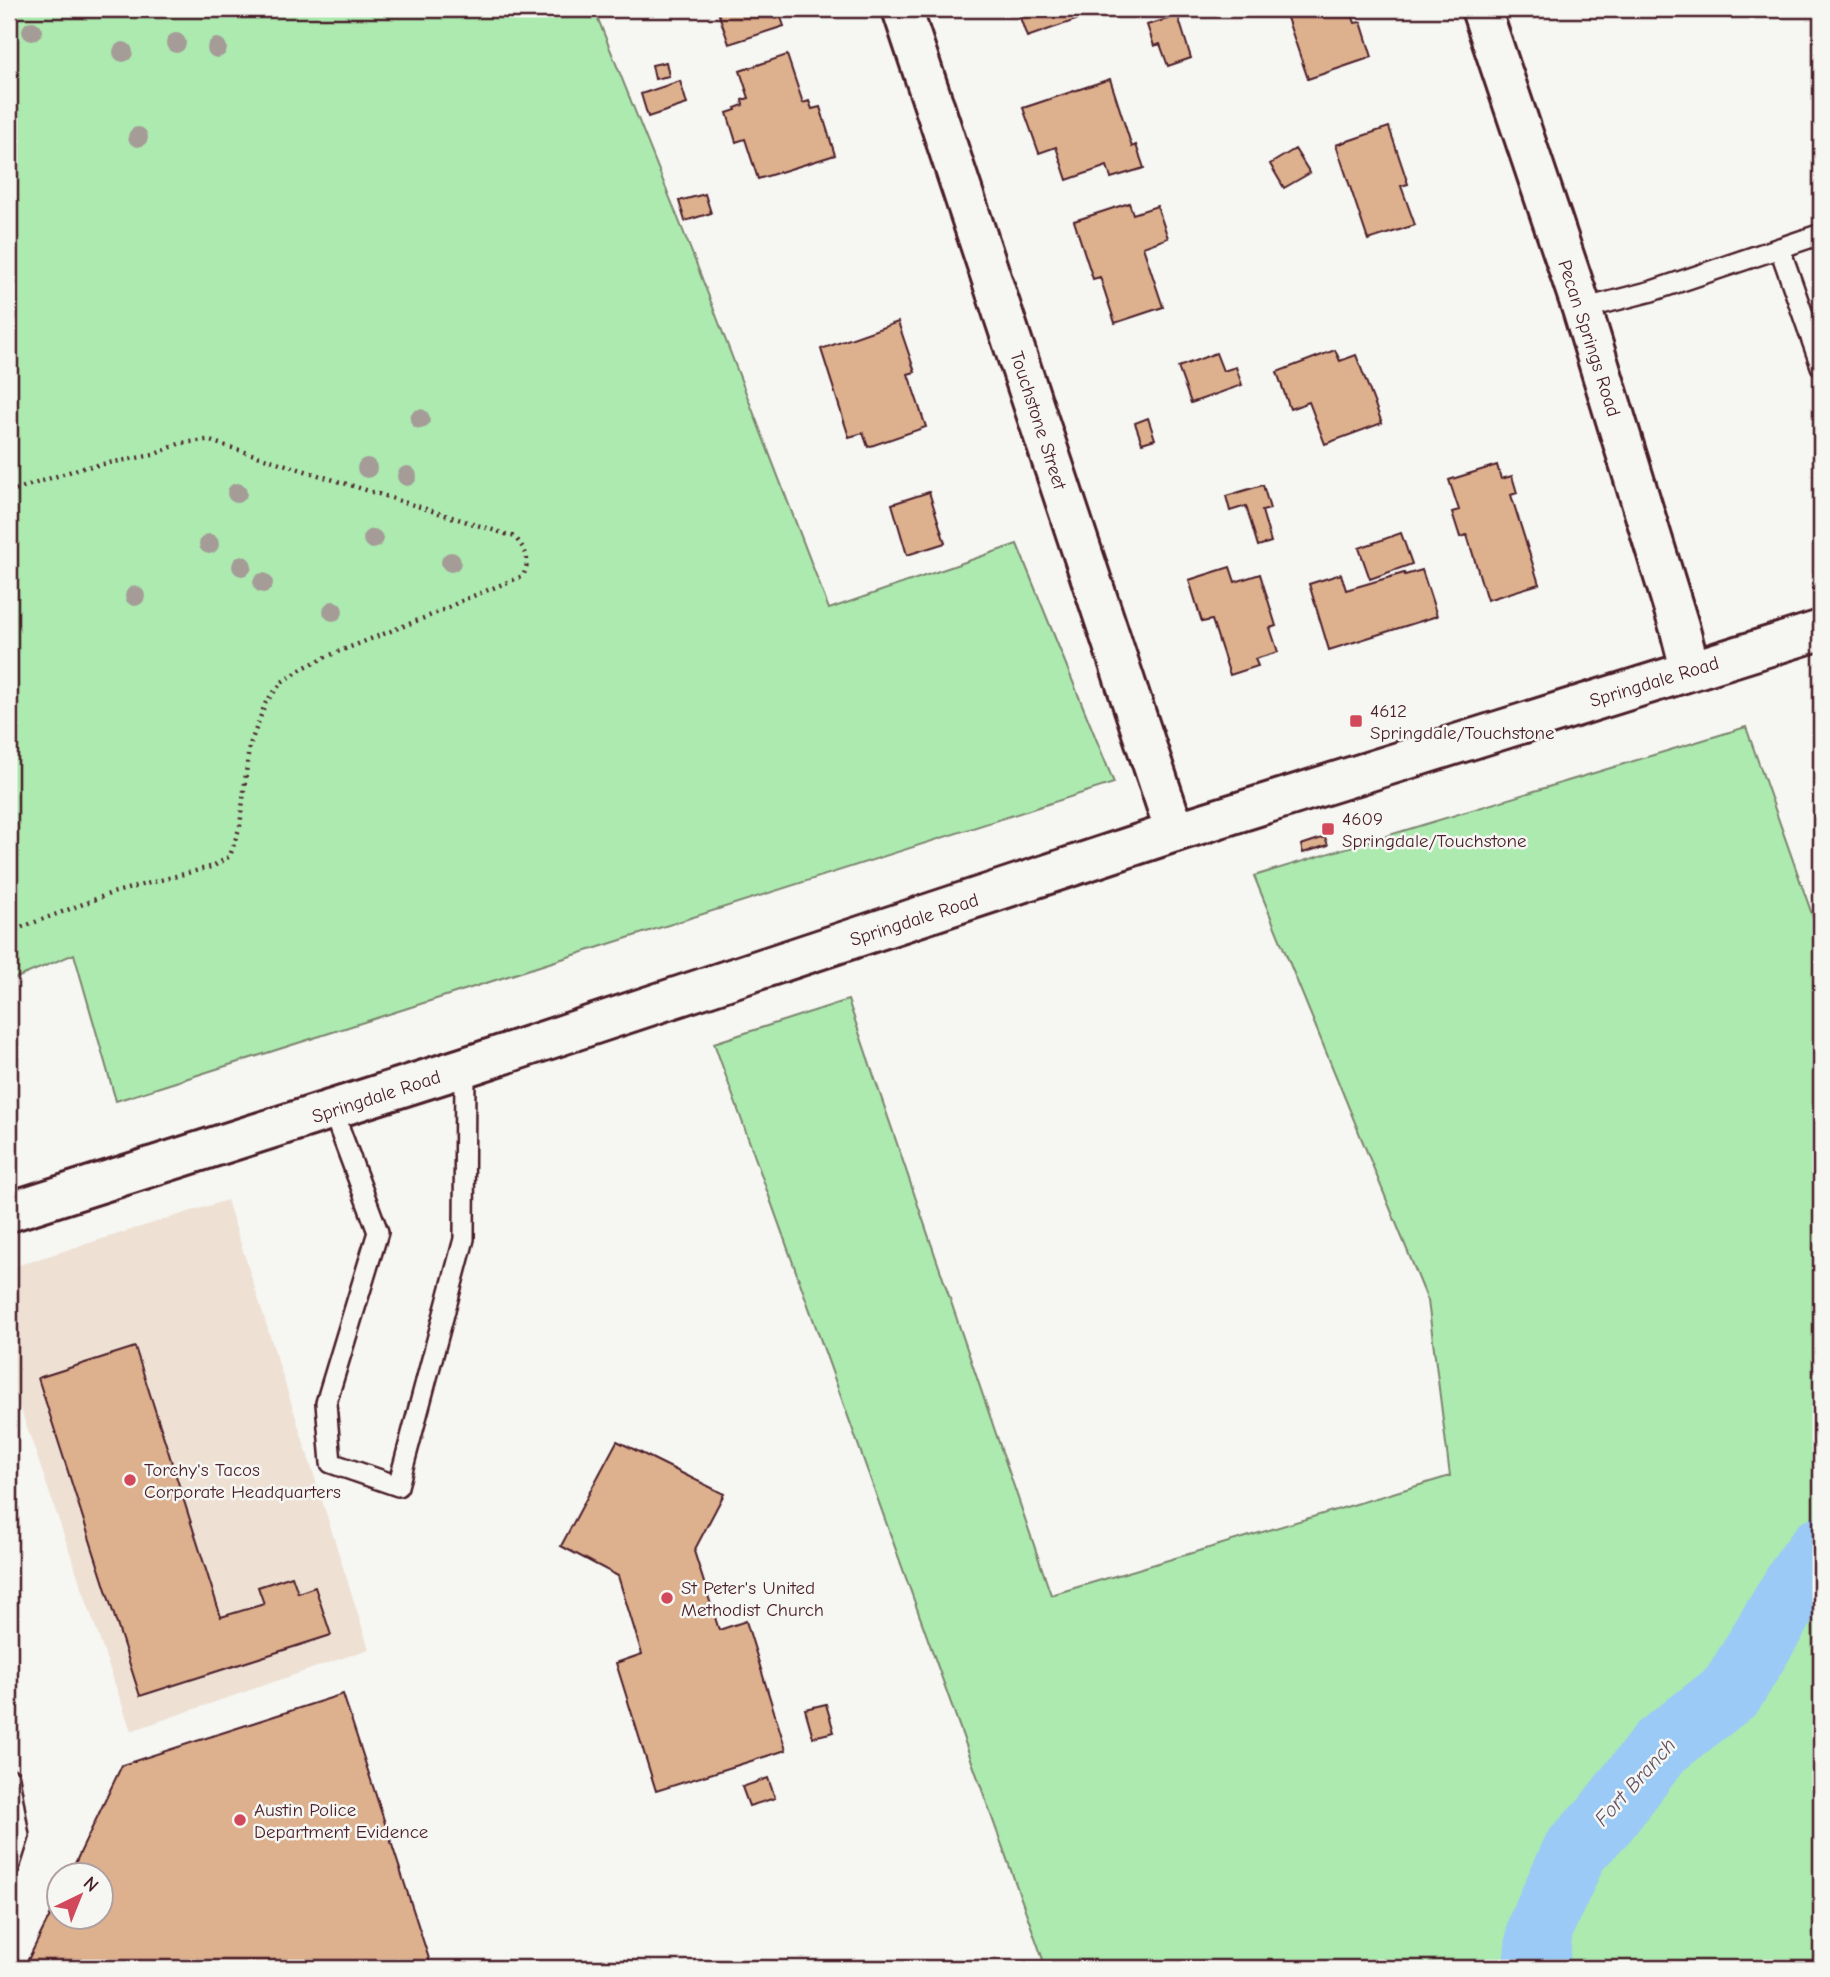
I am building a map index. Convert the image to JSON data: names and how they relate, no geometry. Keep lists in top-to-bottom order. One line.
{"streets":{"main road":["Pecan Springs Road","Touchstone Street","Springdale Road"]},"crossings":[["Pecan Springs Road","Springdale Road"],["Touchstone Street","Springdale Road"]],"water":["Fort Branch"],"places":{"transit":["4612 Springdale/Touchstone","4609 Springdale/Touchstone"],"other":["Torchy's Tacos Corporate Headquarters","St Peter's United Methodist Church","Austin Police Department Evidence"]},"north":"top right"}
